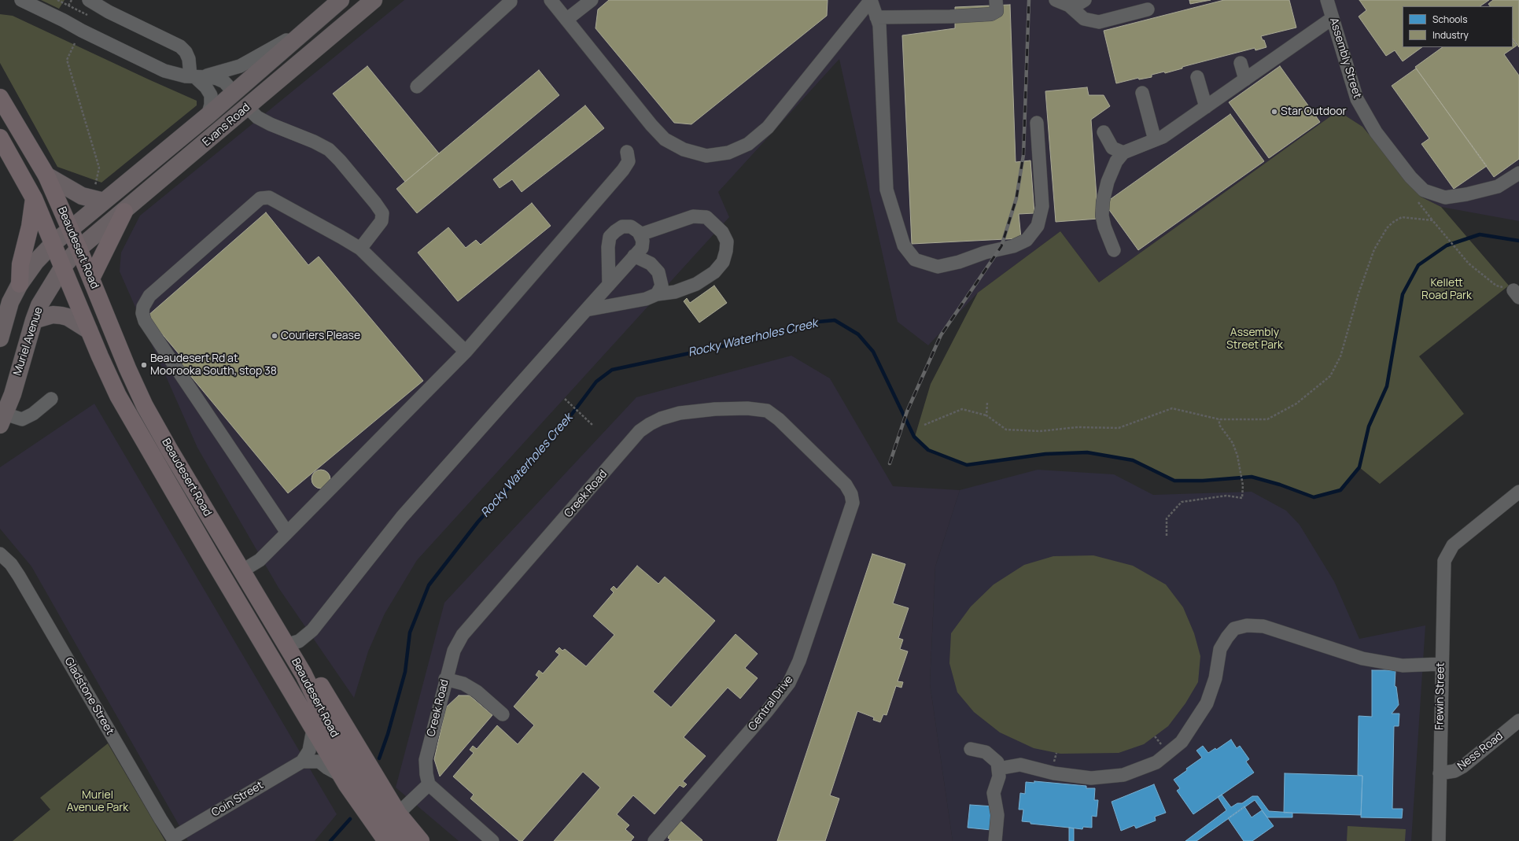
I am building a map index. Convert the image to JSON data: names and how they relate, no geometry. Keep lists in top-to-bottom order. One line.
{"streets":{"highway":["Beaudesert Road"],"main road":["Evans Road","Muriel Avenue"],"street":["Assembly Street","Creek Road","Gladstone Street","Frewin Street","Central Drive","Ness Road","Coin Street"]},"crossings":[["Evans Road","Beaudesert Road"],["Evans Road","Muriel Avenue"],["Beaudesert Road","Muriel Avenue"],["Creek Road","Central Drive"],["Gladstone Street","Coin Street"],["Frewin Street","Ness Road"]],"water":["Rocky Waterholes Creek"],"parks":["Kellett Road Park","Assembly Street Park","Muriel Avenue Park"],"places":["Star Outdoor","Couriers Please","Beaudesert Rd at Moorooka South, stop 38"],"legend":["Schools","Industry"]}
